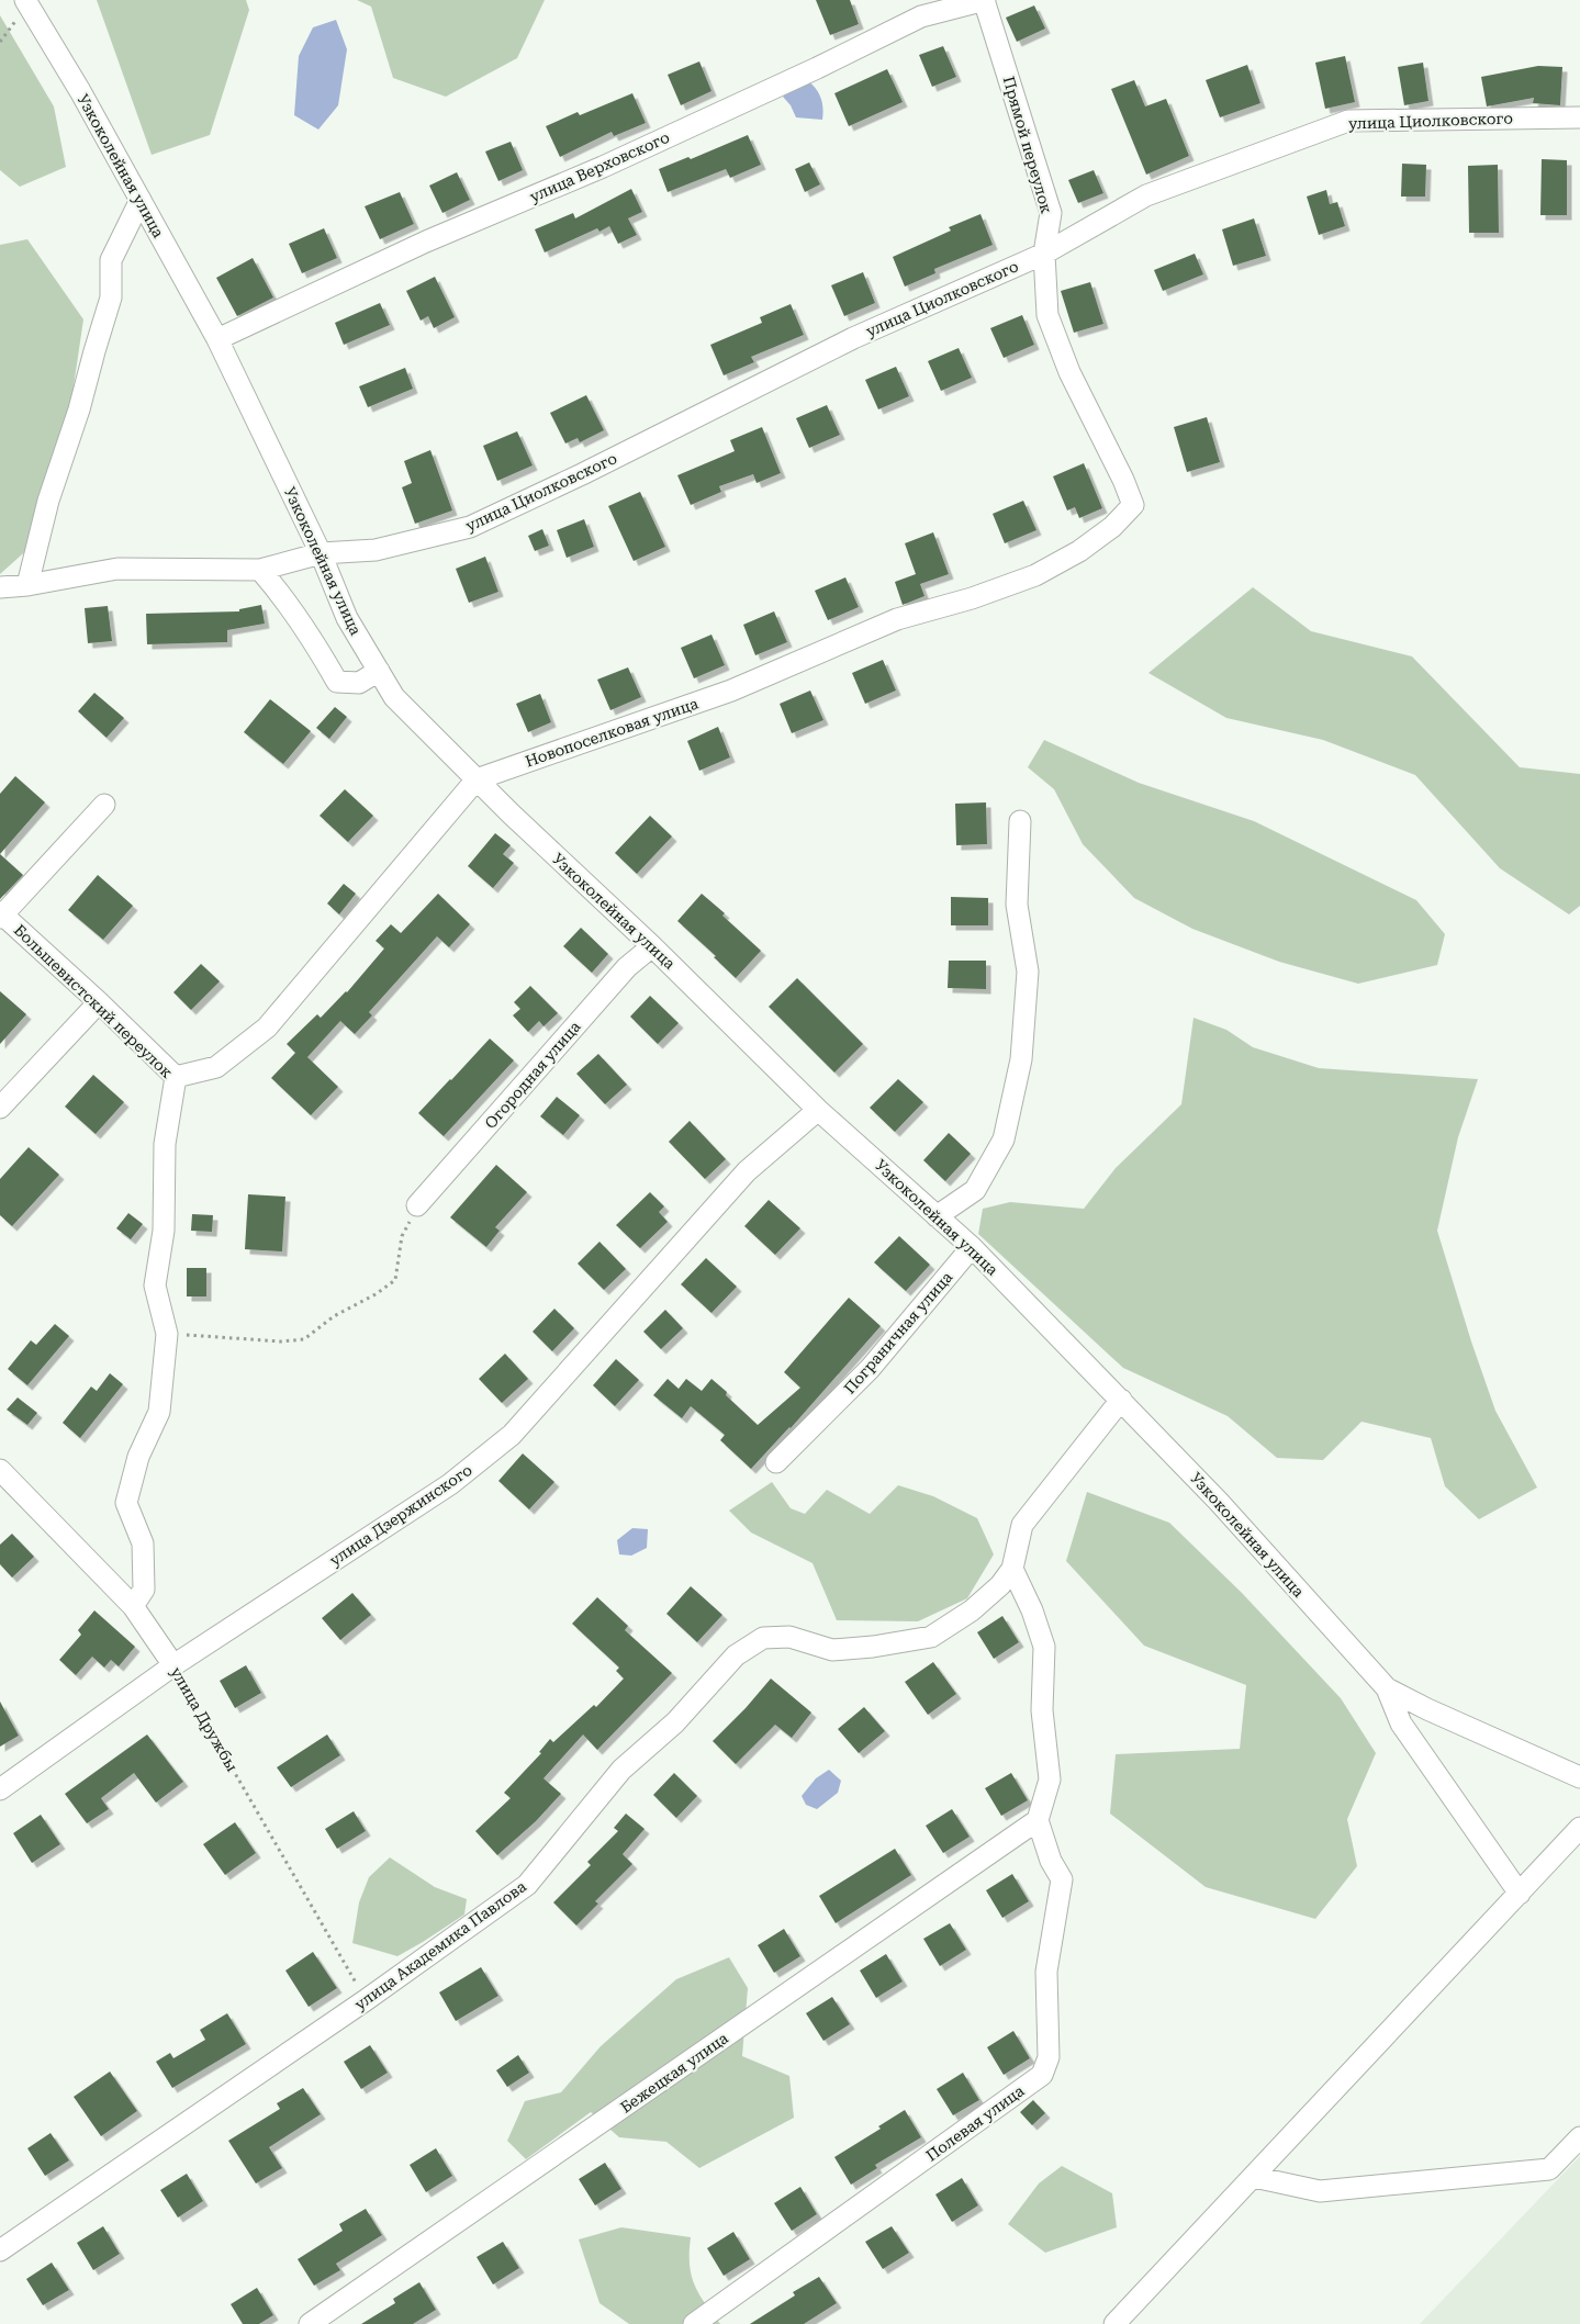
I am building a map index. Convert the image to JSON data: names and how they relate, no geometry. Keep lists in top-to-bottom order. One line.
{"streets":{"street":["улица Циолковского","Прямой переулок","Узкоколейная улица","улица Верховского","Новопоселковая улица","Большевистский переулок","Огородная улица","Пограничная улица","улица Дзержинского","улица Дружбы","улица Академика Павлова","Бежецкая улица","Полевая улица"]},"crossings":[["улица Циолковского","Прямой переулок"],["улица Циолковского","Узкоколейная улица"],["Прямой переулок","улица Верховского"],["Прямой переулок","Новопоселковая улица"],["Узкоколейная улица","улица Верховского"],["Узкоколейная улица","Новопоселковая улица"],["Узкоколейная улица","Огородная улица"],["Узкоколейная улица","Пограничная улица"],["Узкоколейная улица","улица Дзержинского"],["Узкоколейная улица","улица Академика Павлова"],["Большевистский переулок","улица Дружбы"],["улица Дзержинского","улица Дружбы"],["улица Дружбы","улица Академика Павлова"],["Бежецкая улица","Полевая улица"]]}
